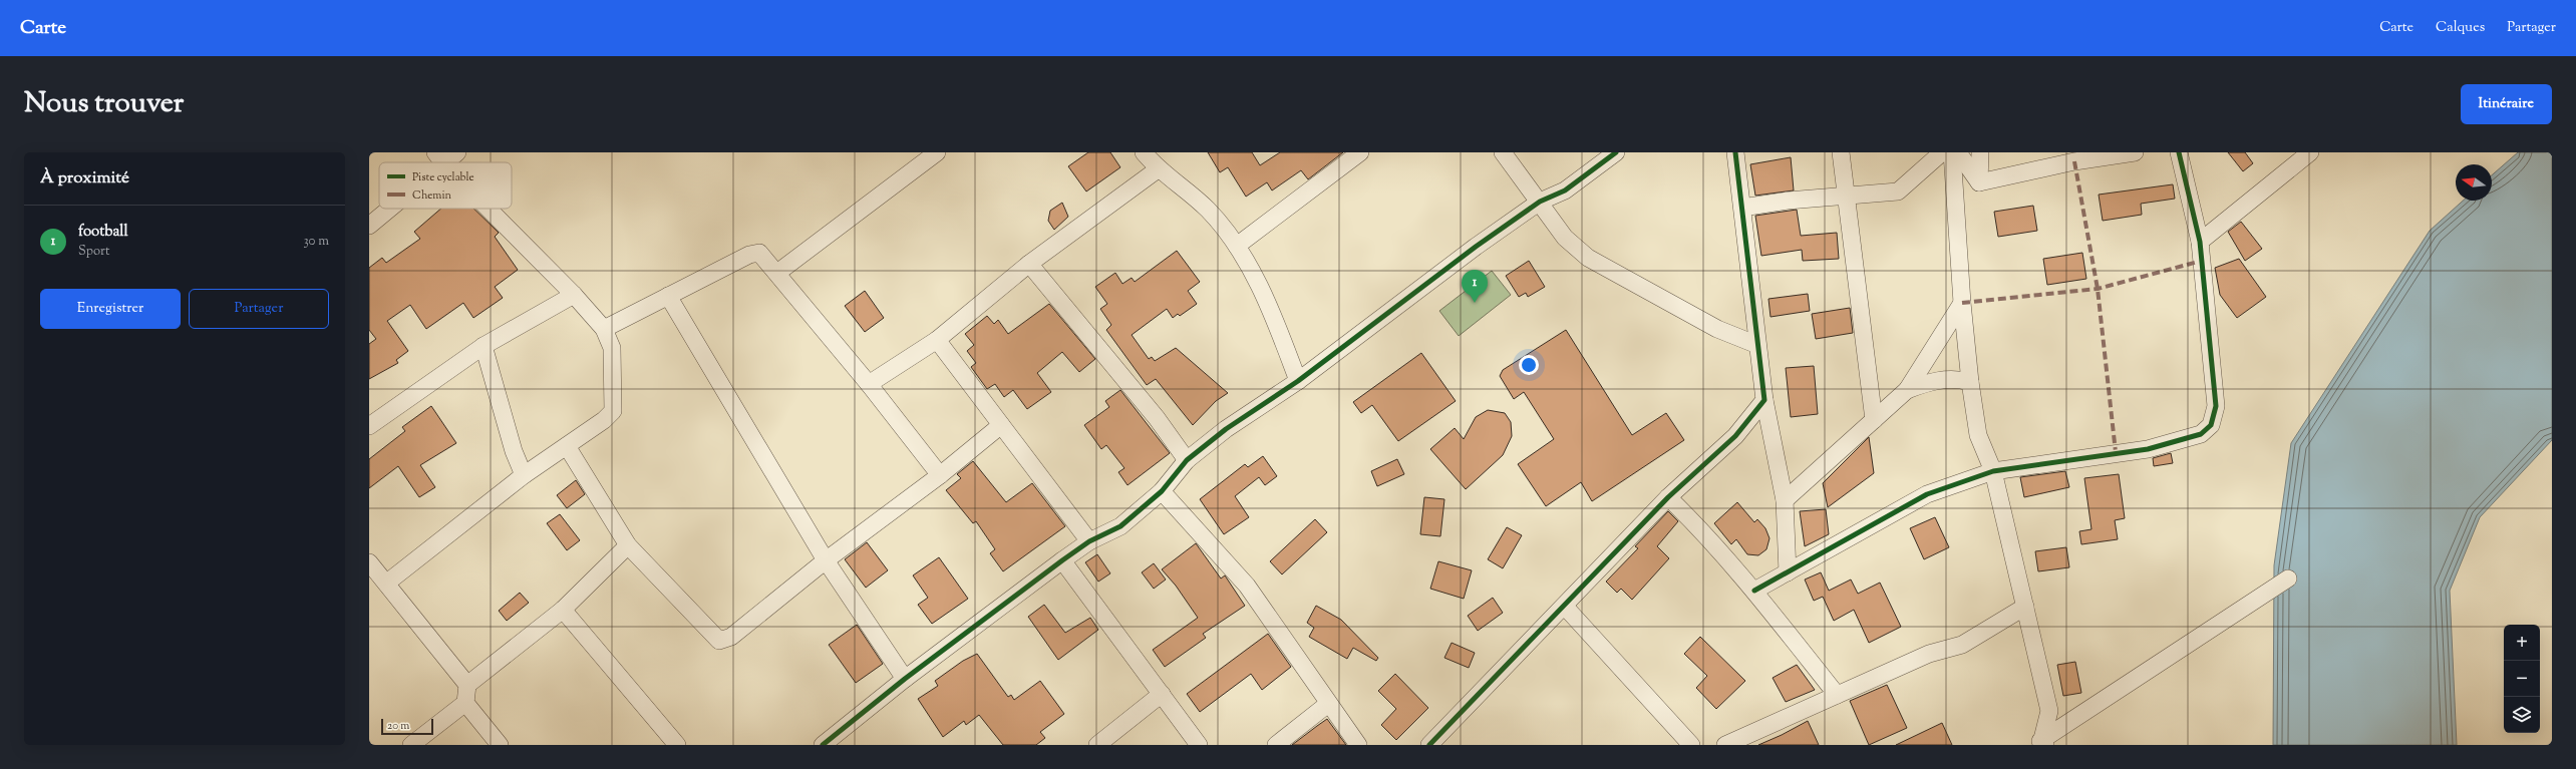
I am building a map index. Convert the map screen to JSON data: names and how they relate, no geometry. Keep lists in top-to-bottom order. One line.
{"legend":["Piste cyclable","Chemin"],"scale_bar":"20 m","north":"left","page":{"header":"Carte","nav":["Carte","Calques","Partager"],"title":"Nous trouver","buttons":["Itinéraire",["Enregistrer","Partager"]],"heading":"À proximité","list":[{"mark":"1","name":"football","note":"Sport","value":"30 m"}],"pins":"1","map_buttons":["+","−"],"scale":"20 m"}}
